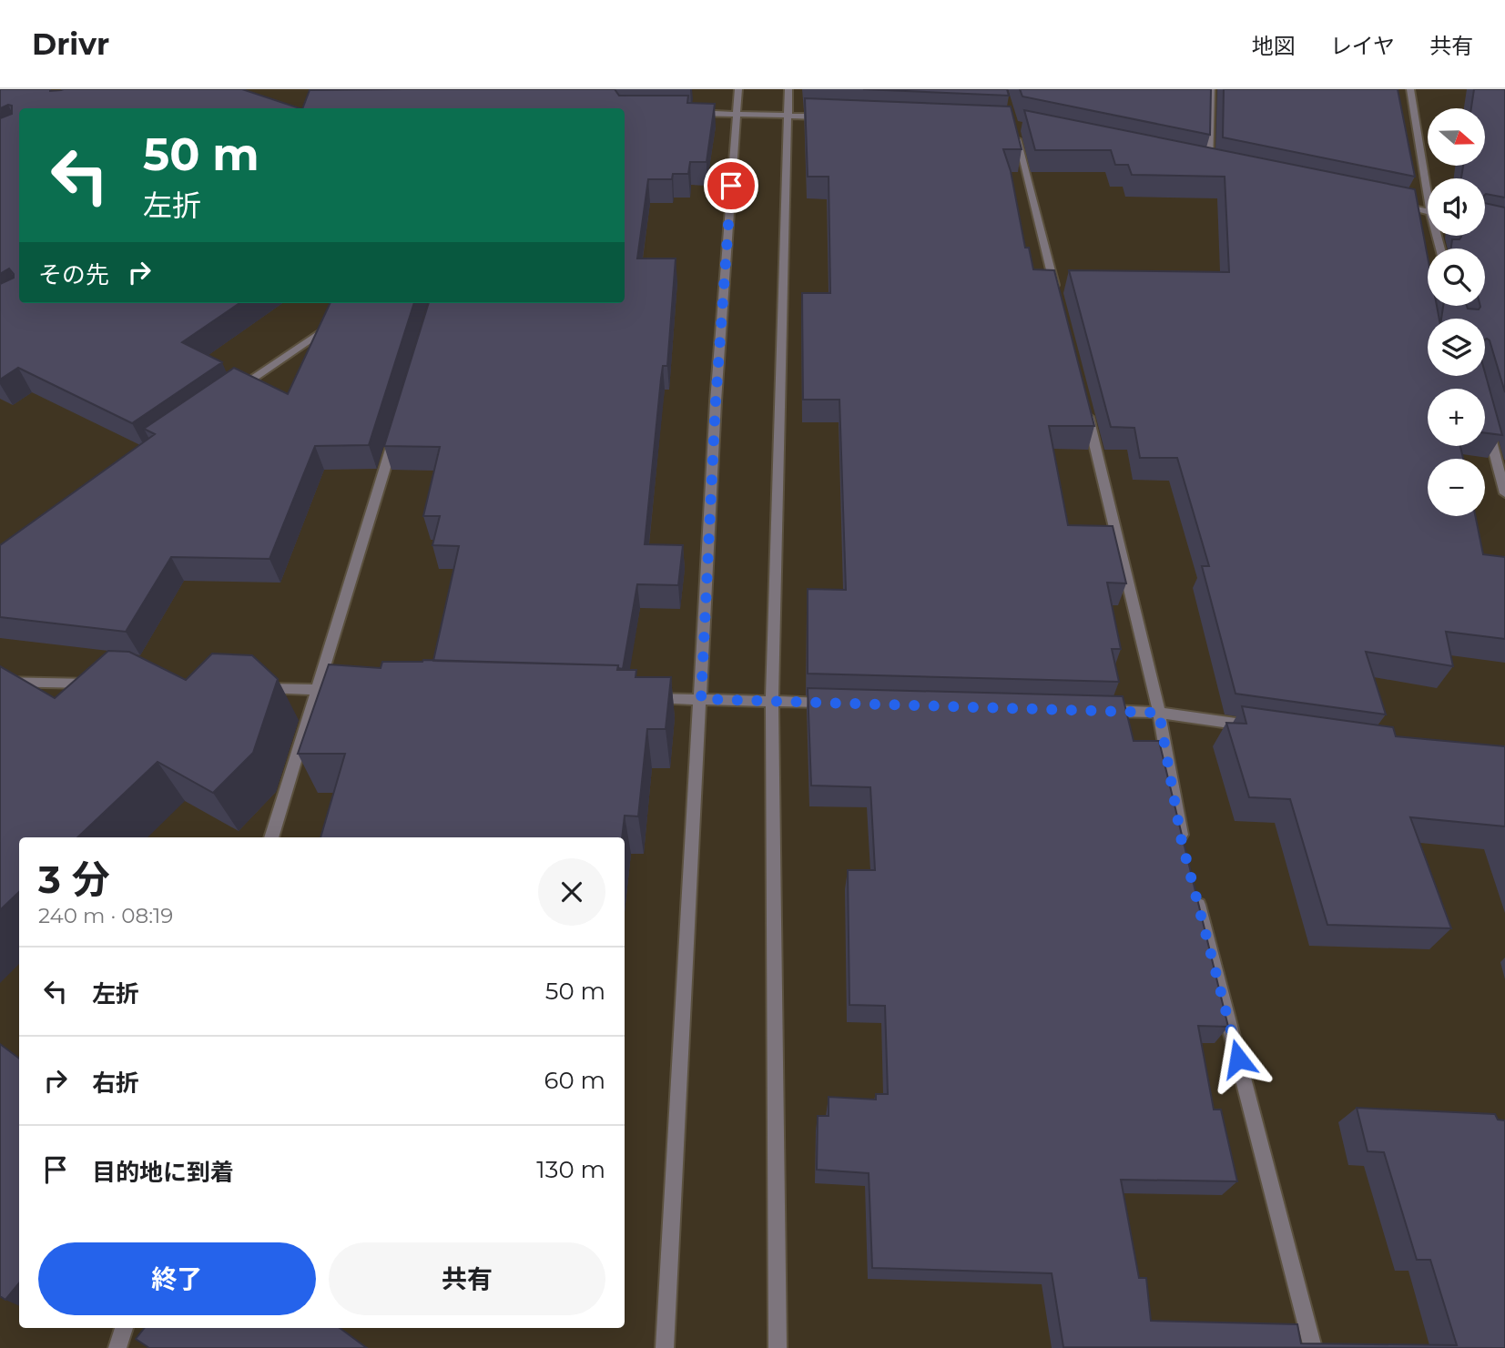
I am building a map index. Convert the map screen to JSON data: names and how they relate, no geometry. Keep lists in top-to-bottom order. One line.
{"north":"right","page":{"header":"Drivr","nav":["地図","レイヤ","共有"],"map_buttons":["+","−"],"turn":["50 m","左折"],"then":"その先","heading":["3 分","240 m · 08:19"],"list":[{"name":"左折","value":"50 m"},{"name":"右折","value":"60 m"},{"name":"目的地に到着","value":"130 m"}],"buttons":["終了","共有"]}}
